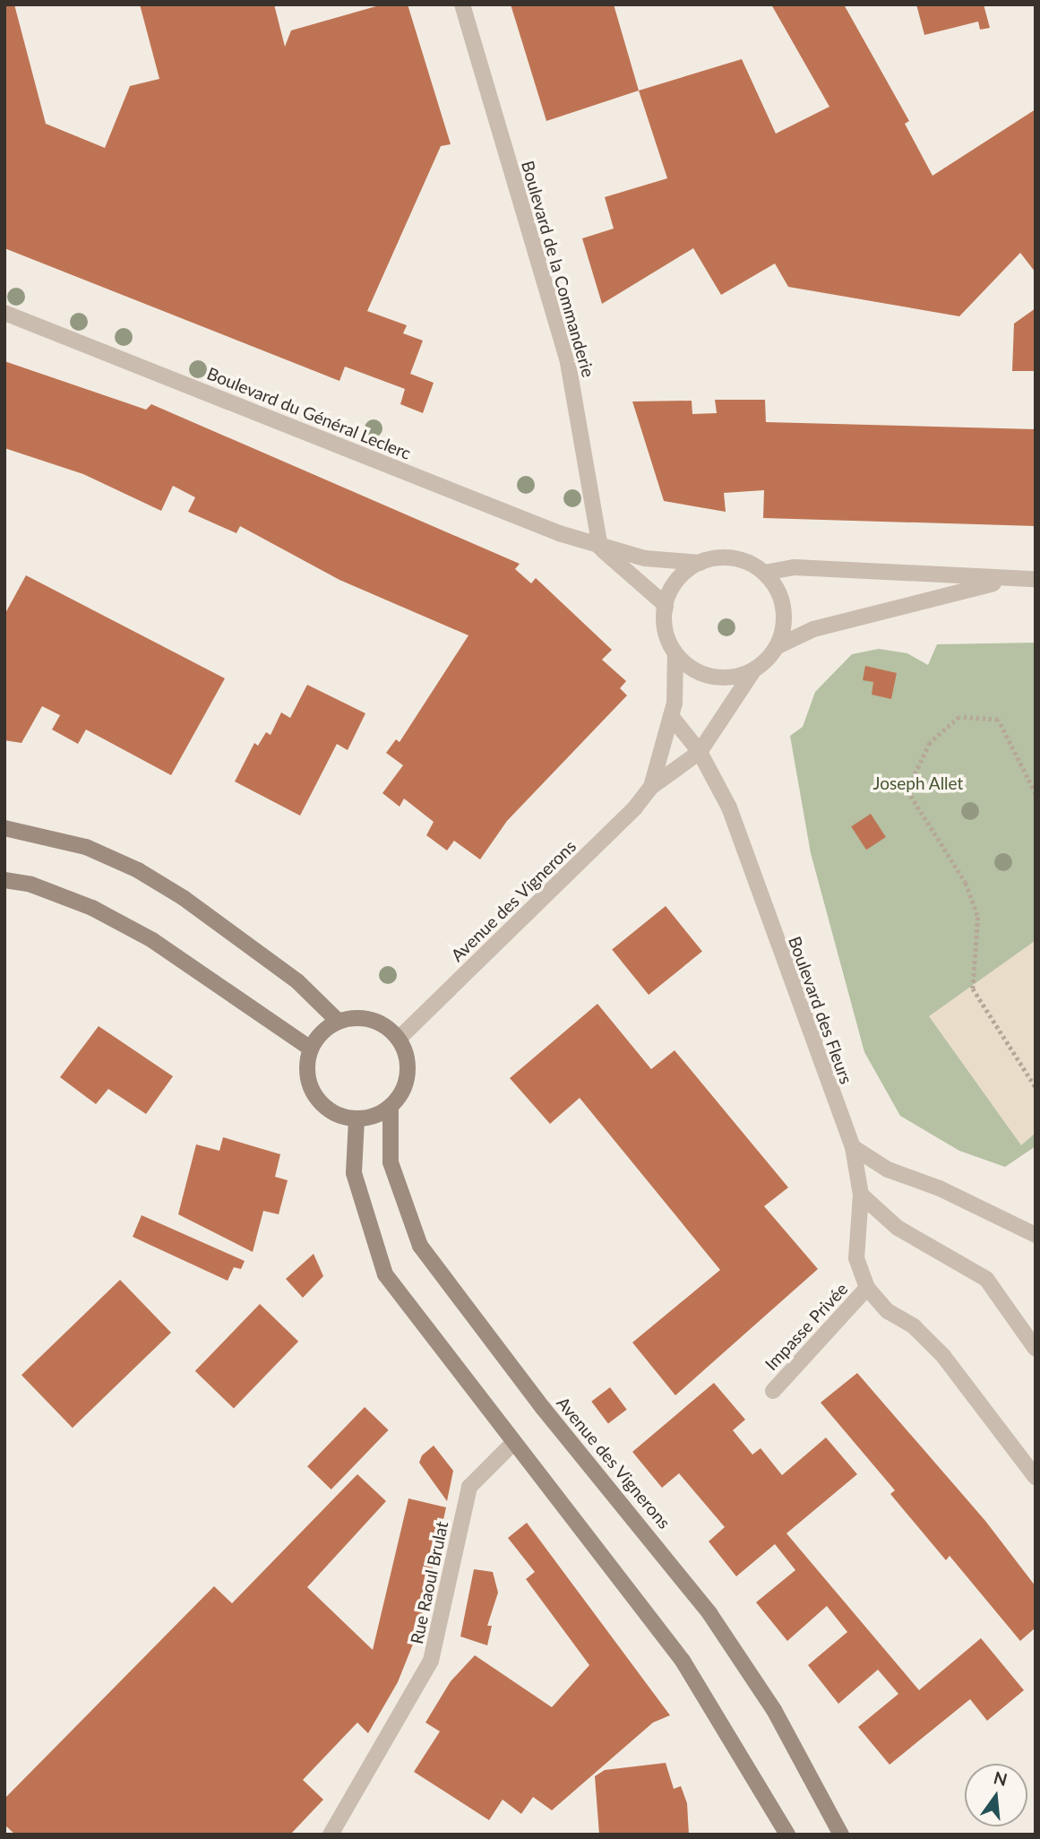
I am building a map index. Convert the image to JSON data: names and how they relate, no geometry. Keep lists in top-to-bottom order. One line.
{"streets":{"main road":["Avenue des Vignerons"],"street":["Boulevard de la Commanderie","Boulevard du Général Leclerc","Boulevard des Fleurs","Impasse Privée","Rue Raoul Brulat"]},"crossings":[["Boulevard de la Commanderie","Boulevard du Général Leclerc"],["Boulevard du Général Leclerc","Avenue des Vignerons"],["Avenue des Vignerons","Boulevard des Fleurs"],["Boulevard des Fleurs","Impasse Privée"]],"parks":["Joseph Allet"],"north":"top"}
